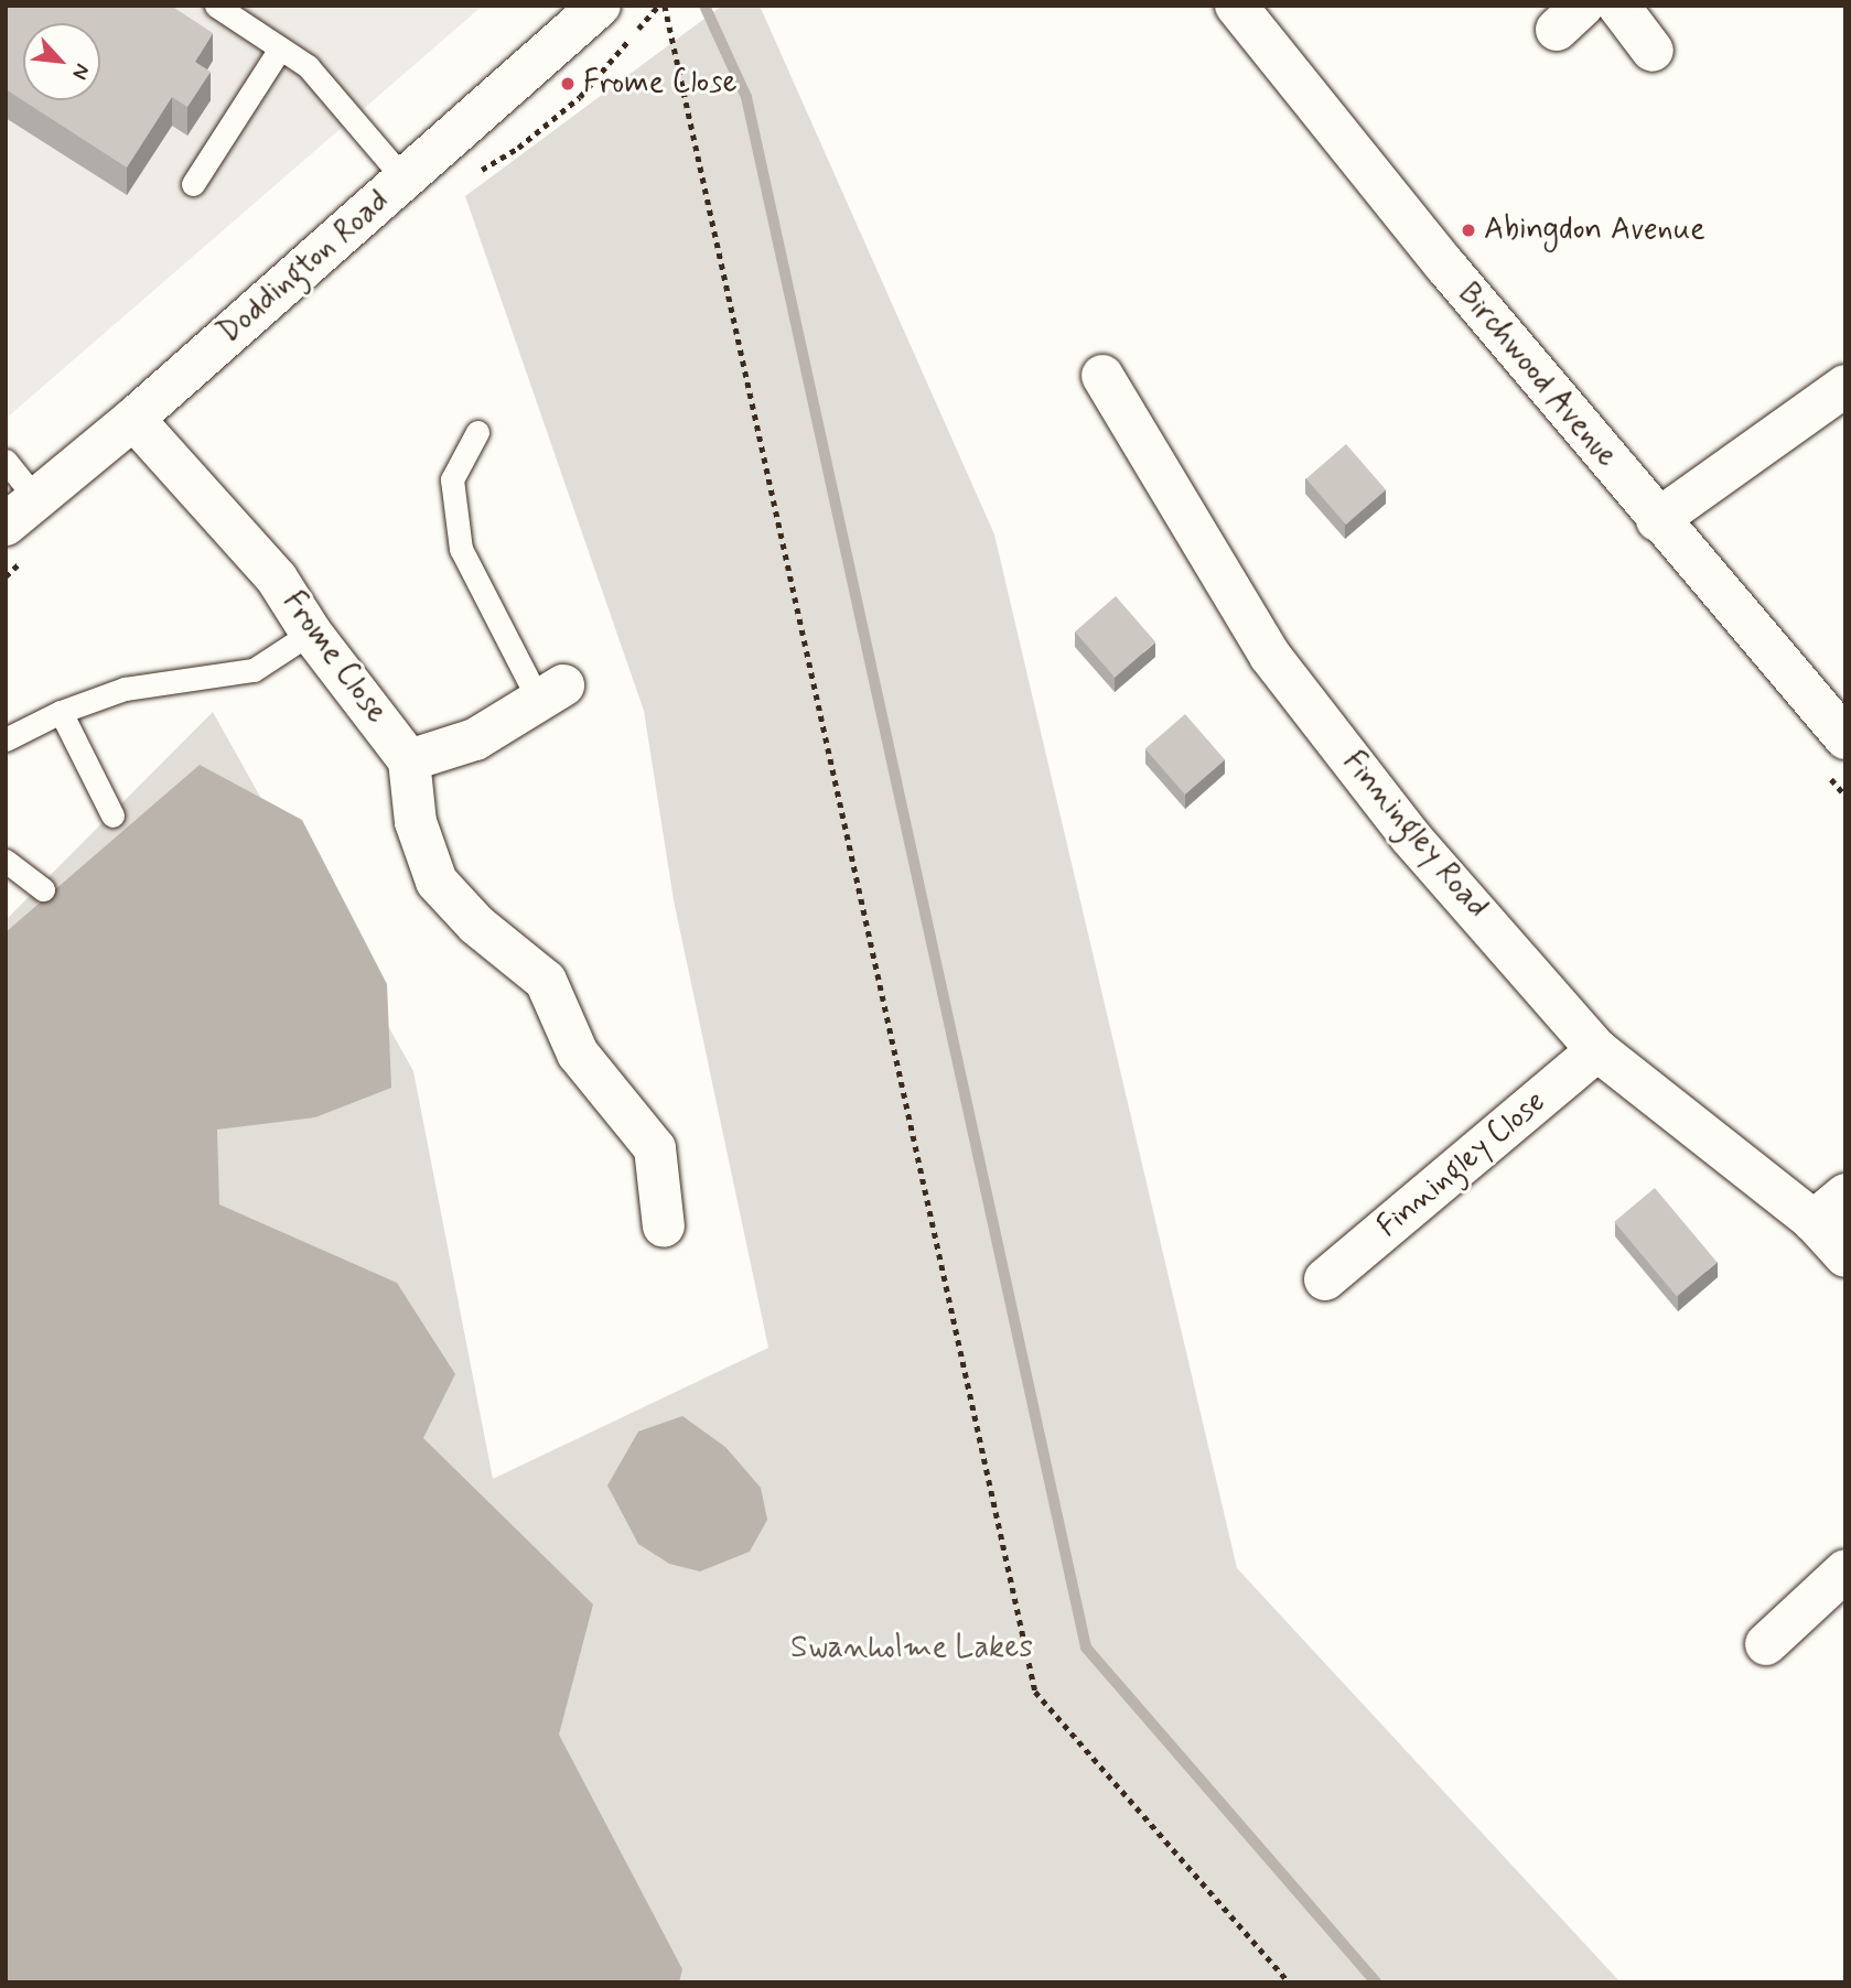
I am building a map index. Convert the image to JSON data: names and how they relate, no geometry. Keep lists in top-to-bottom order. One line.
{"streets":{"street":["Doddington Road","Birchwood Avenue","Frome Close","Finningley Road","Finningley Close"]},"crossings":[["Doddington Road","Frome Close"],["Finningley Road","Finningley Close"]],"parks":["Swanholme Lakes"],"places":["Frome Close","Abingdon Avenue"],"north":"bottom right"}
